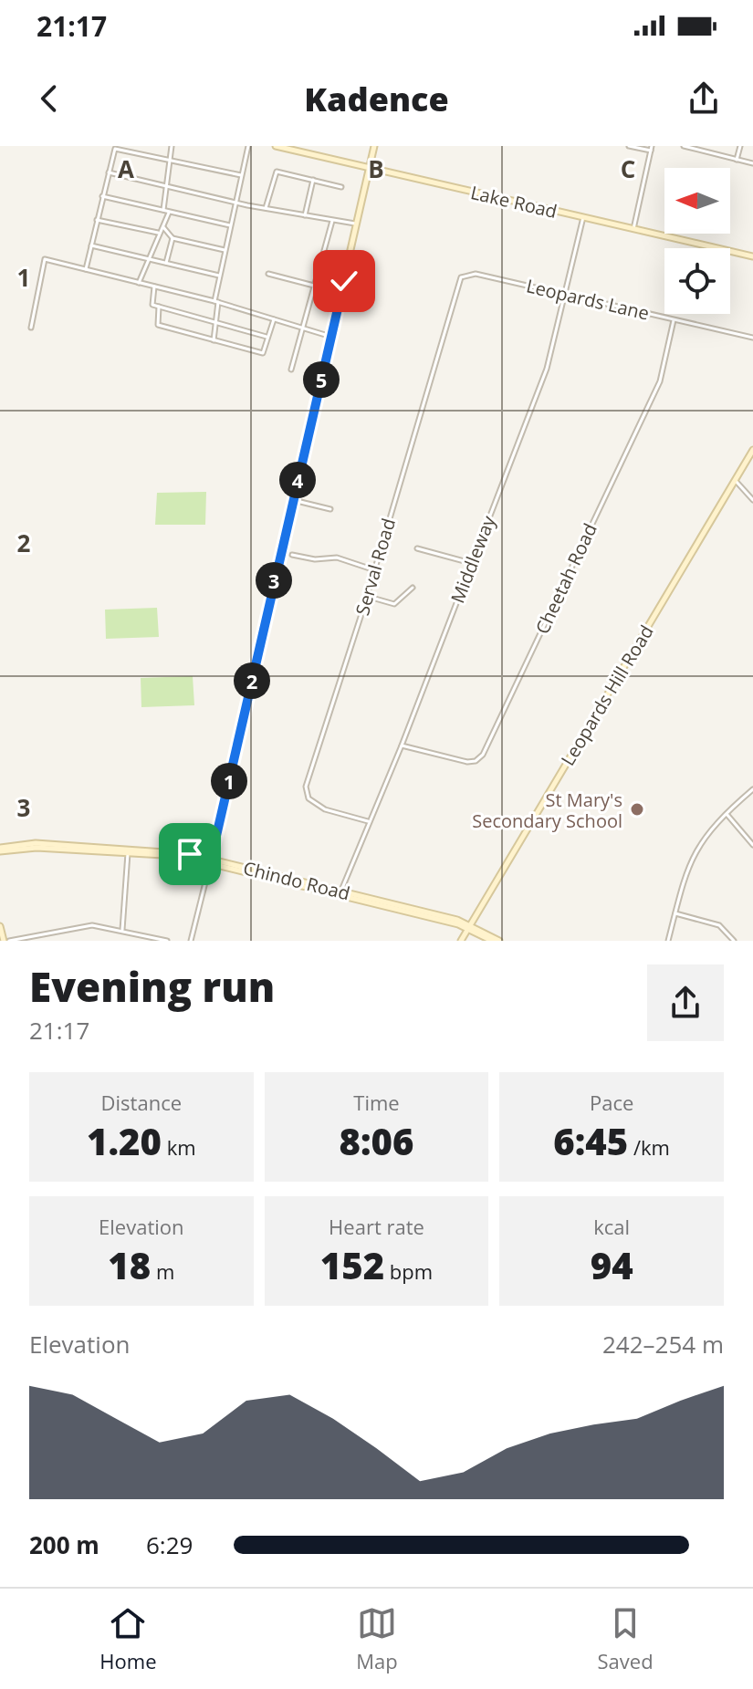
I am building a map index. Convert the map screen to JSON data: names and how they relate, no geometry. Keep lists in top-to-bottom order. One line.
{"streets":{"main road":["Lake Road","Leopards Hill Road","Chindo Road"],"street":["Leopards Lane","Middleway","Serval Road","Cheetah Road"]},"crossings":[["Lake Road","Middleway"],["Leopards Lane","Middleway"],["Leopards Lane","Serval Road"],["Leopards Lane","Cheetah Road"],["Middleway","Serval Road"],["Middleway","Cheetah Road"],["Middleway","Chindo Road"],["Leopards Hill Road","Chindo Road"]],"places":["St Mary's Secondary School"],"north":"left","page":{"status":"21:17","header":"Kadence","pins":["5","4","3","2","1"],"heading":["Evening run","21:17"],"stats":[["Distance","1.20 km"],["Time","8:06"],["Pace","6:45 /km"],["Elevation","18 m"],["Heart rate","152 bpm"],["kcal","94"]],"chart":["Elevation","242–254 m"],"list":[{"name":"200 m","note":"6:29"}],"tabs":["Home","Map","Saved"]},"grid":{"columns":["A","B","C"],"rows":["1","2","3"]}}
